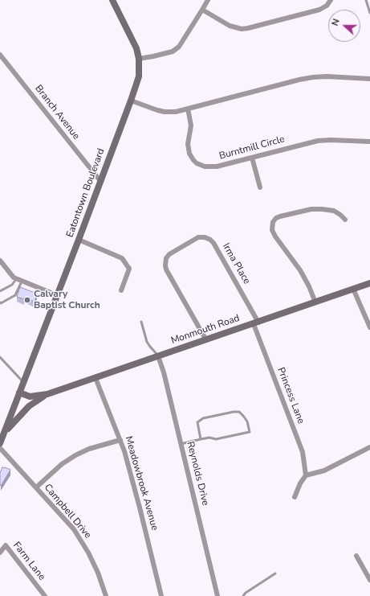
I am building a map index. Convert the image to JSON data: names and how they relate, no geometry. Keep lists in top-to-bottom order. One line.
{"streets":{"main road":["Eatontown Boulevard","Monmouth Road"],"street":["Branch Avenue","Burntmill Circle","Irma Place","Princess Lane","Reynolds Drive","Meadowbrook Avenue","Campbell Drive","Farm Lane"]},"crossings":[["Branch Avenue","Eatontown Boulevard"],["Eatontown Boulevard","Monmouth Road"],["Irma Place","Monmouth Road"],["Irma Place","Princess Lane"],["Monmouth Road","Princess Lane"],["Monmouth Road","Reynolds Drive"],["Monmouth Road","Meadowbrook Avenue"]],"places":["Calvary Baptist Church"],"north":"left"}
